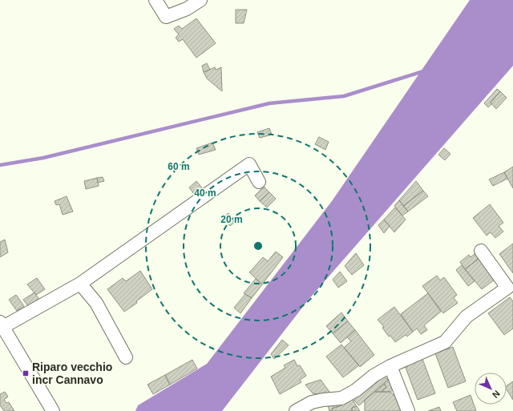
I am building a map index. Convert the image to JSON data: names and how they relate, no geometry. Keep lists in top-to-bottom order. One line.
{"places":{"transit":["Riparo vecchio incr Cannavo"]},"north":"bottom right","rings":["60 m","40 m","20 m"]}
